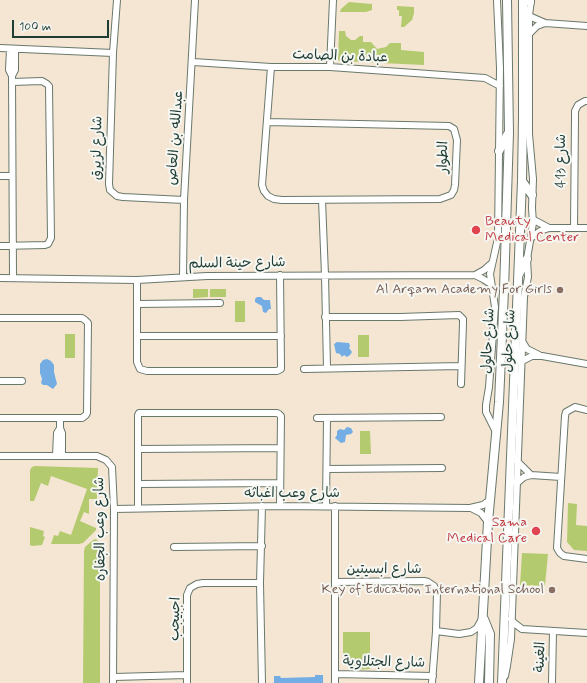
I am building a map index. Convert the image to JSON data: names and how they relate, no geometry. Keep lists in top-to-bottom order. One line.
{"streets":{"main road":["شارع حالول"],"street":["عبادة بن الصامت","عبدالله بن العاص","شارع لزيرق","الطوار","شارع 413","شارع حينة السلم","شارع حلول","شارع وعب اغباثه","شارع وعب الجفاره","شارع ابسيتين","اجبيجب","الغينة","شارع الجتلاوية"]},"crossings":[["عبادة بن الصامت","عبدالله بن العاص"],["عبادة بن الصامت","الطوار"],["عبادة بن الصامت","شارع حلول"],["عبدالله بن العاص","شارع لزيرق"],["عبدالله بن العاص","شارع حينة السلم"],["شارع حينة السلم","شارع حلول"],["شارع حالول","شارع حلول"],["شارع حالول","شارع وعب اغباثه"],["شارع وعب اغباثه","شارع وعب الجفاره"],["شارع وعب اغباثه","شارع ابسيتين"],["شارع ابسيتين","شارع الجتلاوية"]],"places":["Beauty Medical Center","Al Arqam Academy For Girls","Sama Medical Care","Key of Education International School"],"scale_bar":"100 m"}
